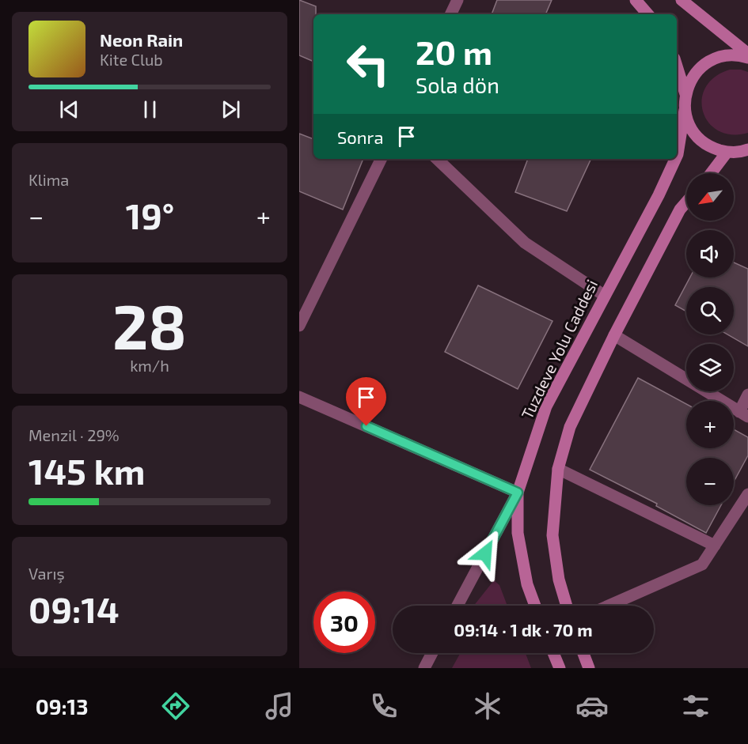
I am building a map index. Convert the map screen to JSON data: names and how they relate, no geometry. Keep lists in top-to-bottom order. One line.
{"streets":{"main road":["Tuzdeve Yolu Caddesi"]},"north":"bottom left","page":{"turn":["20 m","Sola dön"],"song":["Neon Rain","Kite Club"],"then":"Sonra","tile":["Klima",["28","km/h"],["Menzil · 29%","145 km"],["Varış","09:14"]],"map_buttons":["+","−"],"heat":["−","19°","+"],"limit":"30","trip":"09:14 · 1 dk · 70 m","tabs":"09:13"}}
